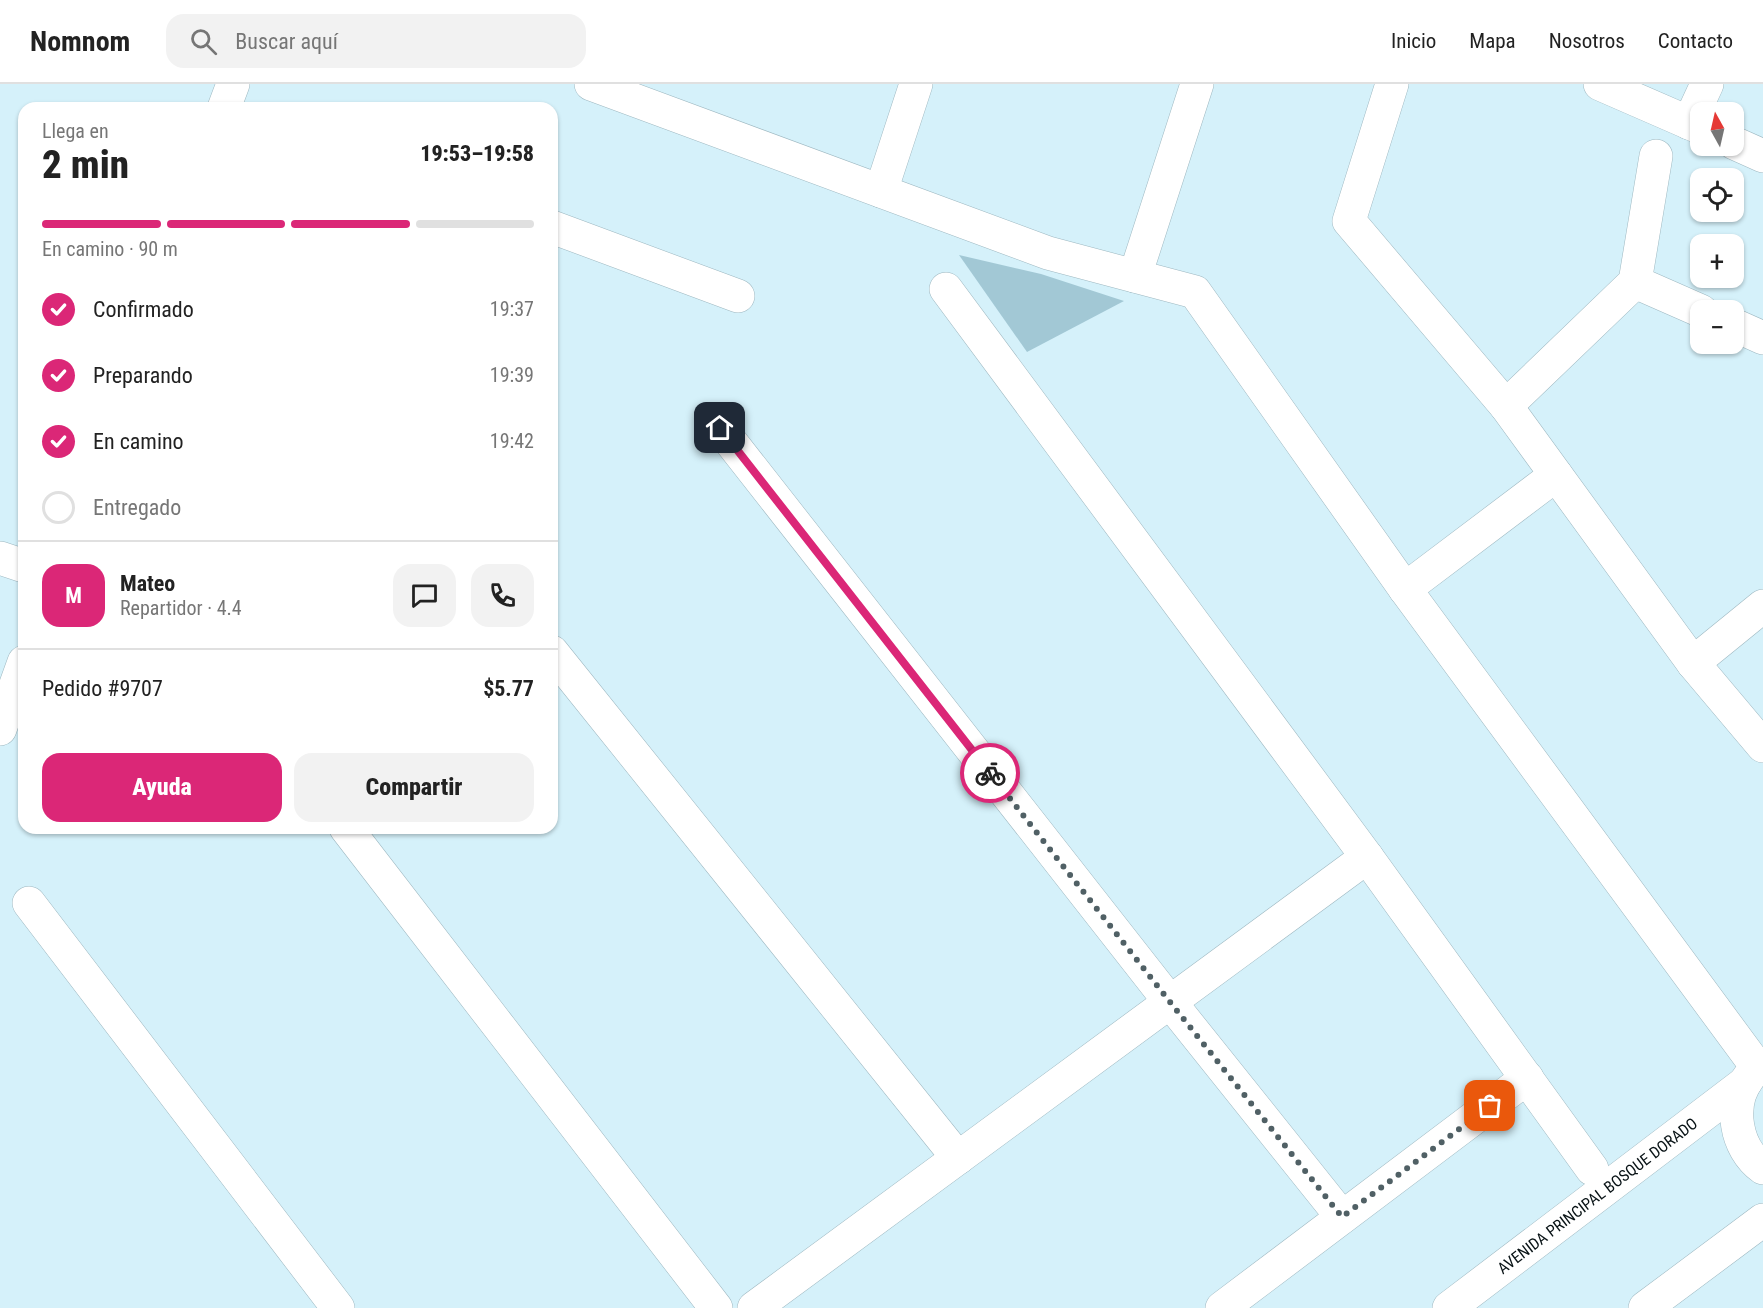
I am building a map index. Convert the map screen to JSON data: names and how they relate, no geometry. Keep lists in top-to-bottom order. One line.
{"streets":{"street":["AVENIDA PRINCIPAL BOSQUE DORADO"]},"north":"top","page":{"header":"Nomnom","search":"Buscar aquí","nav":["Inicio","Mapa","Nosotros","Contacto"],"map_buttons":["+","−"],"heading":["2 min","Llega en","19:53–19:58"],"panel":["Mateo","Repartidor · 4.4","Pedido #9707","$5.77"],"bar":"En camino · 90 m","list":[["Confirmado","19:37"],["Preparando","19:39"],["En camino","19:42"],"Entregado"],"round":"M","buttons":["Ayuda","Compartir"]}}
